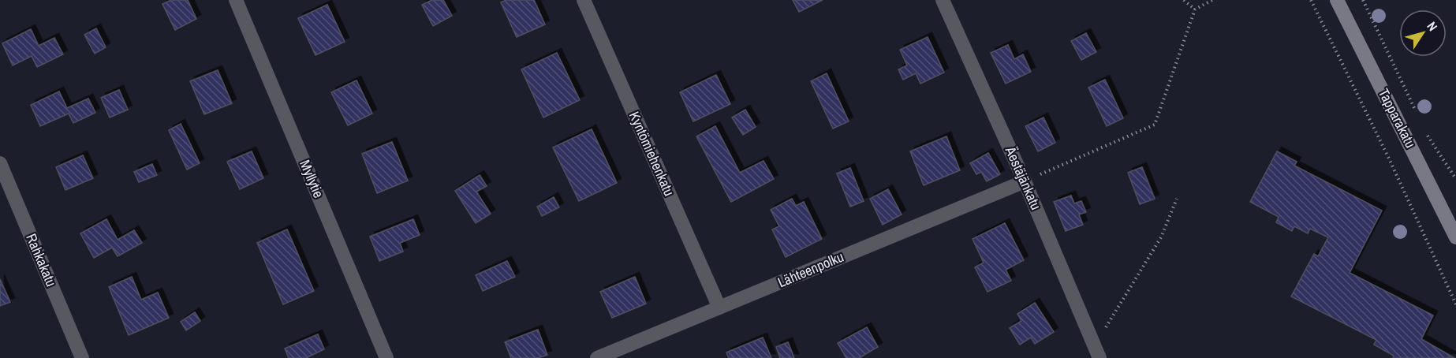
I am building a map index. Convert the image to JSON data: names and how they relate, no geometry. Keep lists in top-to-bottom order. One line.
{"streets":{"main road":["Tapparakatu"],"street":["Kyntömiehenkatu","Äestäjänkatu","Myllytie","Rahkakatu","Lähteenpolku"]},"crossings":[["Kyntömiehenkatu","Lähteenpolku"],["Äestäjänkatu","Lähteenpolku"]],"north":"top right"}
